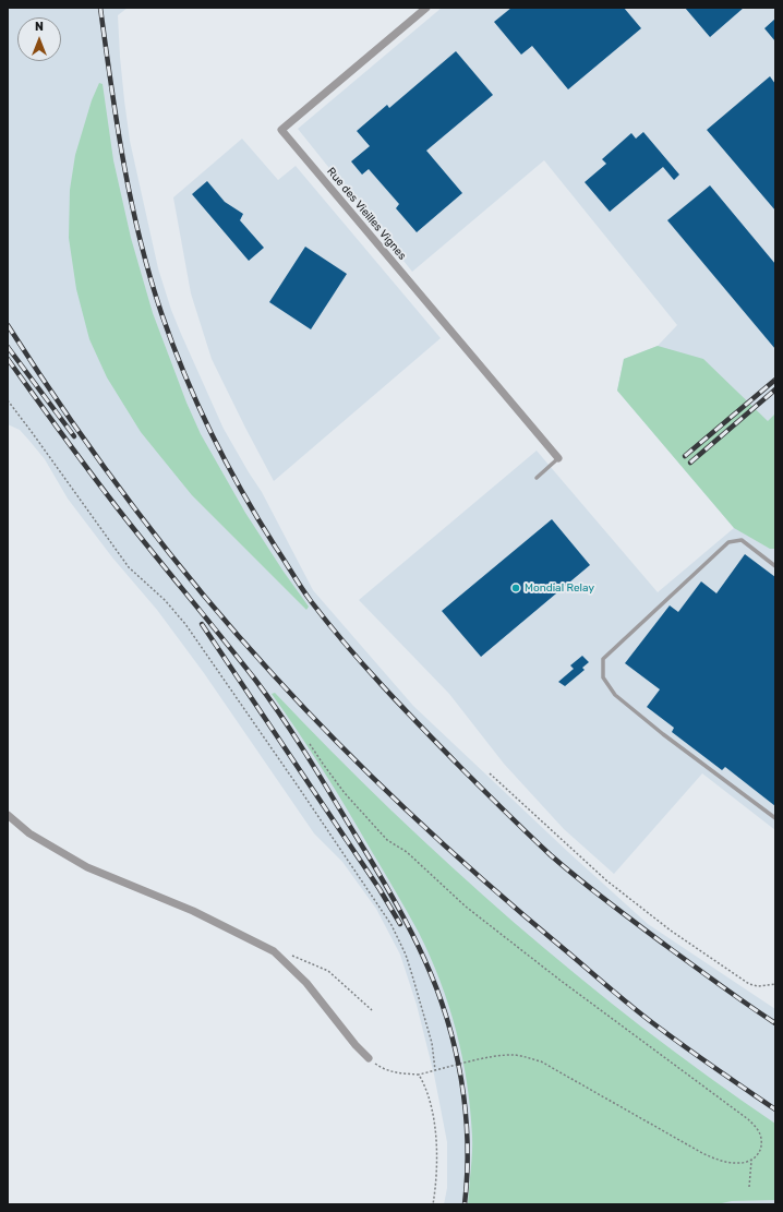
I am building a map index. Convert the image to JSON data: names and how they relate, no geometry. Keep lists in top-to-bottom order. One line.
{"streets":{"street":["Rue des Vieilles Vignes"]},"places":["Mondial Relay"],"north":"top"}
